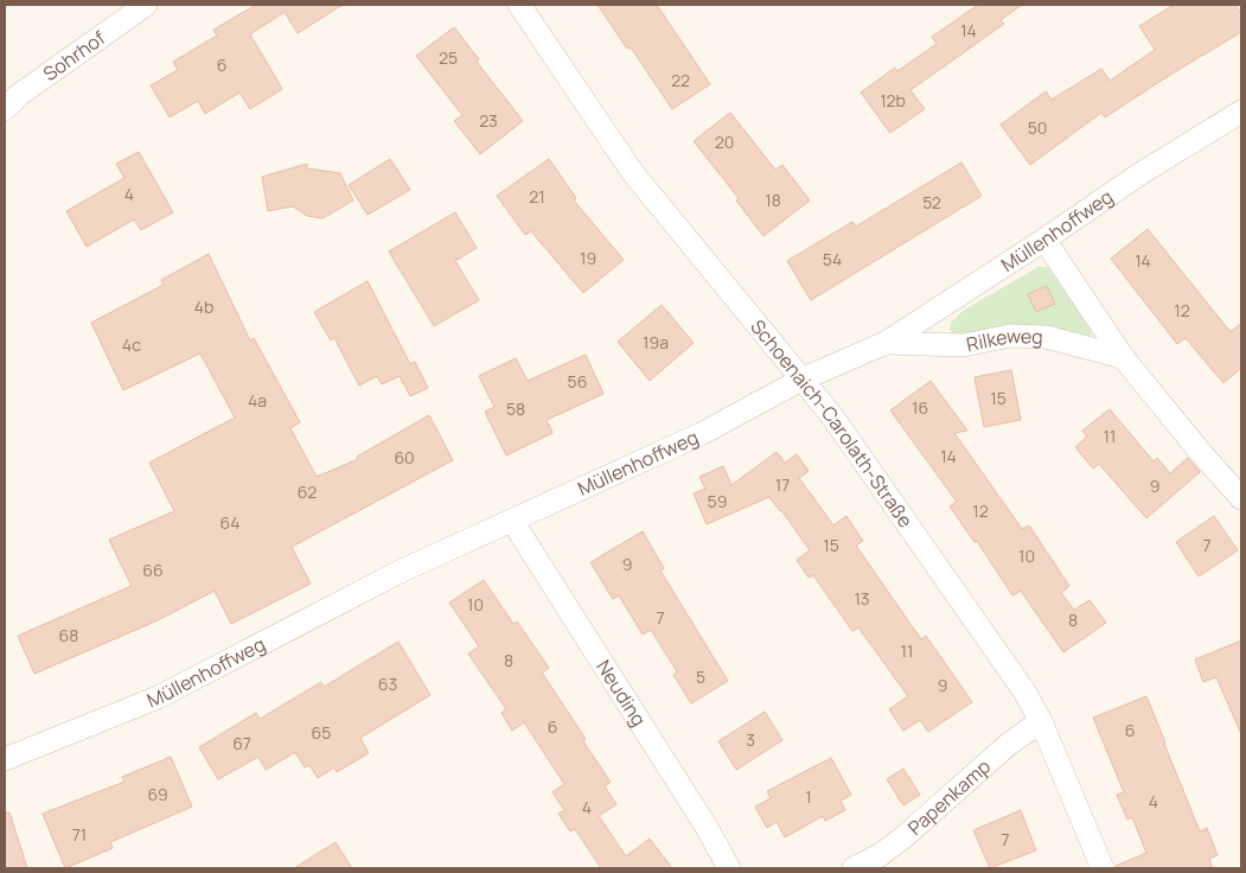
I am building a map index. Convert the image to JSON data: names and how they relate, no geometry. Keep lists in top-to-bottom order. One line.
{"streets":{"street":["Sohrhof","Müllenhoffweg","Rilkeweg","Schoenaich-Carolath-Straße","Neuding","Papenkamp"]},"crossings":[["Müllenhoffweg","Rilkeweg"],["Müllenhoffweg","Schoenaich-Carolath-Straße"],["Müllenhoffweg","Neuding"],["Schoenaich-Carolath-Straße","Papenkamp"]],"house_numbers":["14","25","6","22","12b","23","50","20","4","21","18","52","19","54","14","4b","12","19a","4c","56","15","4a","16","58","11","14","60","17","9","62","59","12","64","15","7","10","9","66","13","10","7","8","68","11","8","5","63","9","6","6","65","3","67","69","1","4","4","71","7"]}
